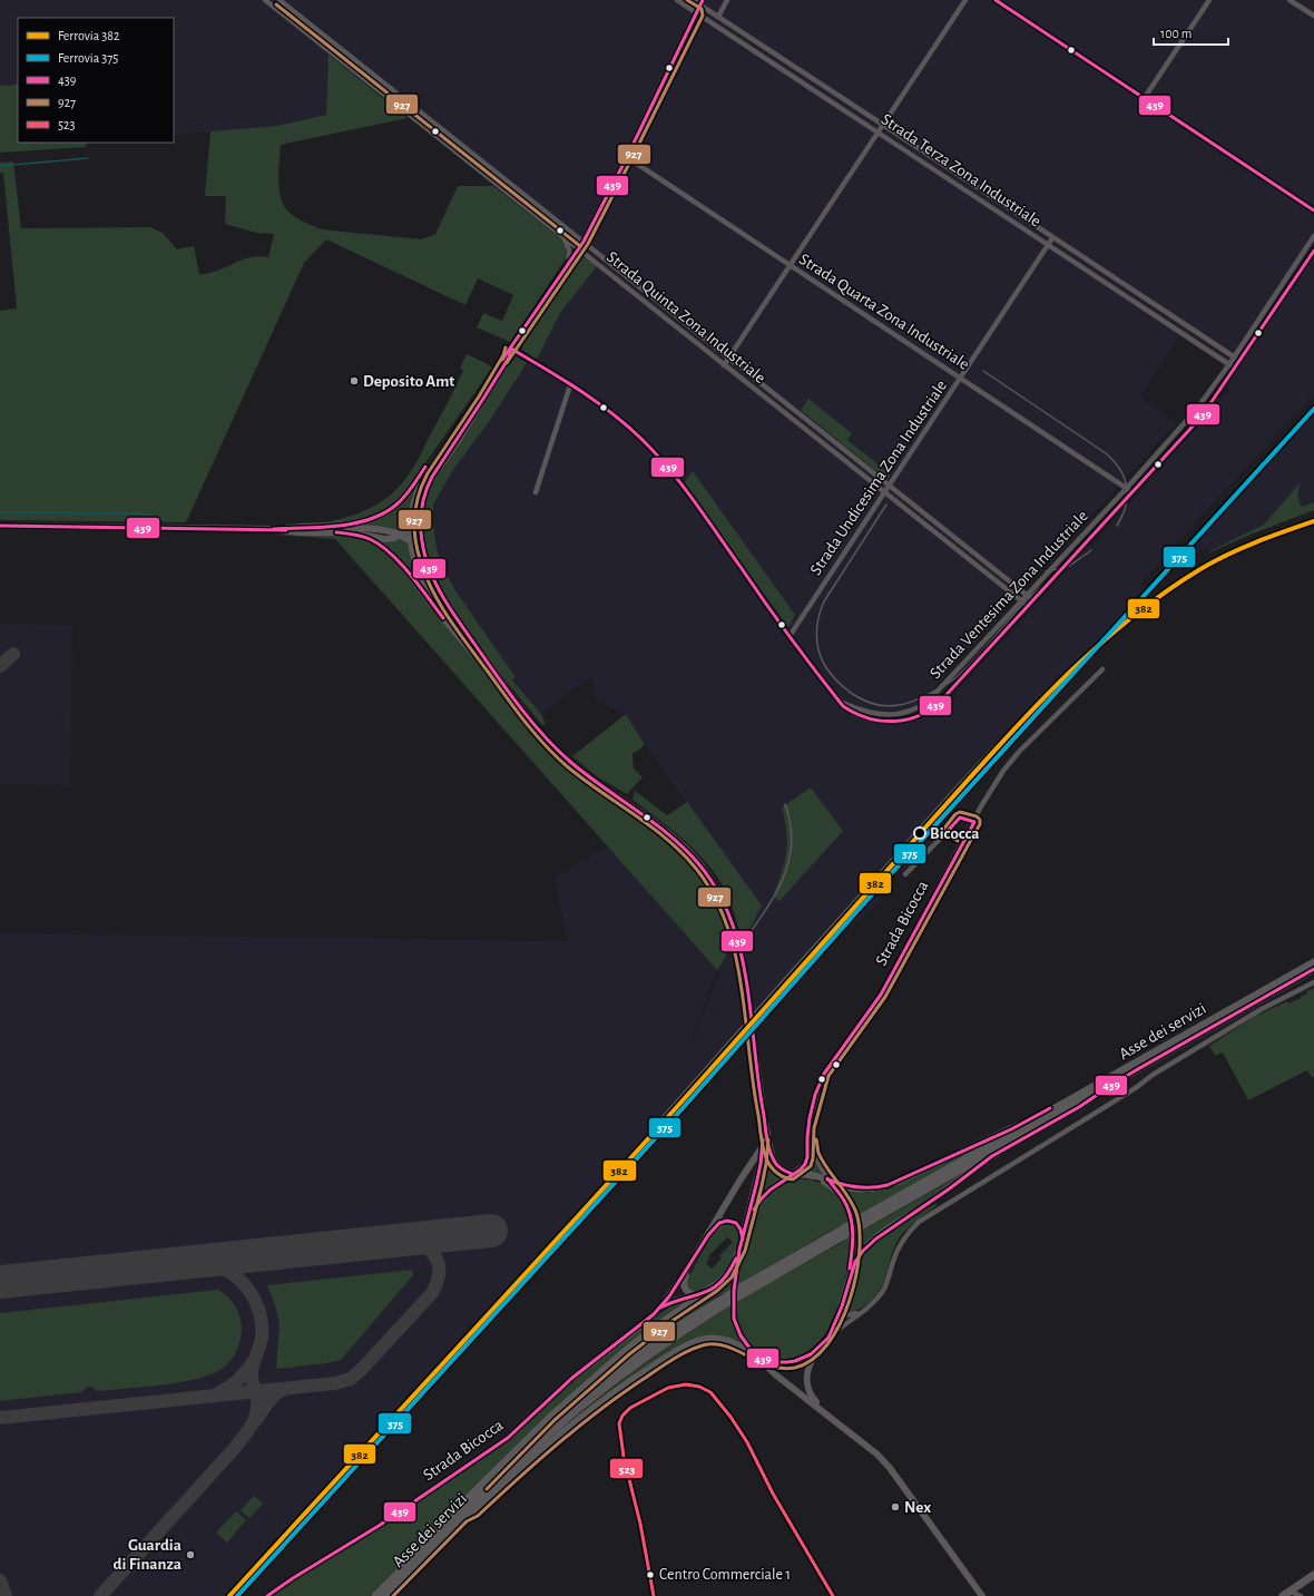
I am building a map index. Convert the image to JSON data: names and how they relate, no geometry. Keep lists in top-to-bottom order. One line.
{"streets":{"main road":["Strada Bicocca","Asse dei servizi"],"street":["Strada Terza Zona Industriale","Strada Quarta Zona Industriale","Strada Quinta Zona Industriale","Strada Undicesima Zona Industriale","Strada Ventesima Zona Industriale"]},"crossings":[["Strada Terza Zona Industriale","Strada Undicesima Zona Industriale"],["Strada Terza Zona Industriale","Strada Ventesima Zona Industriale"],["Strada Quarta Zona Industriale","Strada Undicesima Zona Industriale"],["Strada Quarta Zona Industriale","Strada Ventesima Zona Industriale"],["Strada Quinta Zona Industriale","Strada Undicesima Zona Industriale"],["Strada Quinta Zona Industriale","Strada Ventesima Zona Industriale"]],"places":["Deposito Amt","Bicocca","Nex","Guardia di Finanza","Centro Commerciale 1"],"lines":["transit line 439","transit line 927","rail line 375","rail line 382","transit line 523"],"legend":["Ferrovia 382","Ferrovia 375","439","927","523"],"scale_bar":"100 m"}
